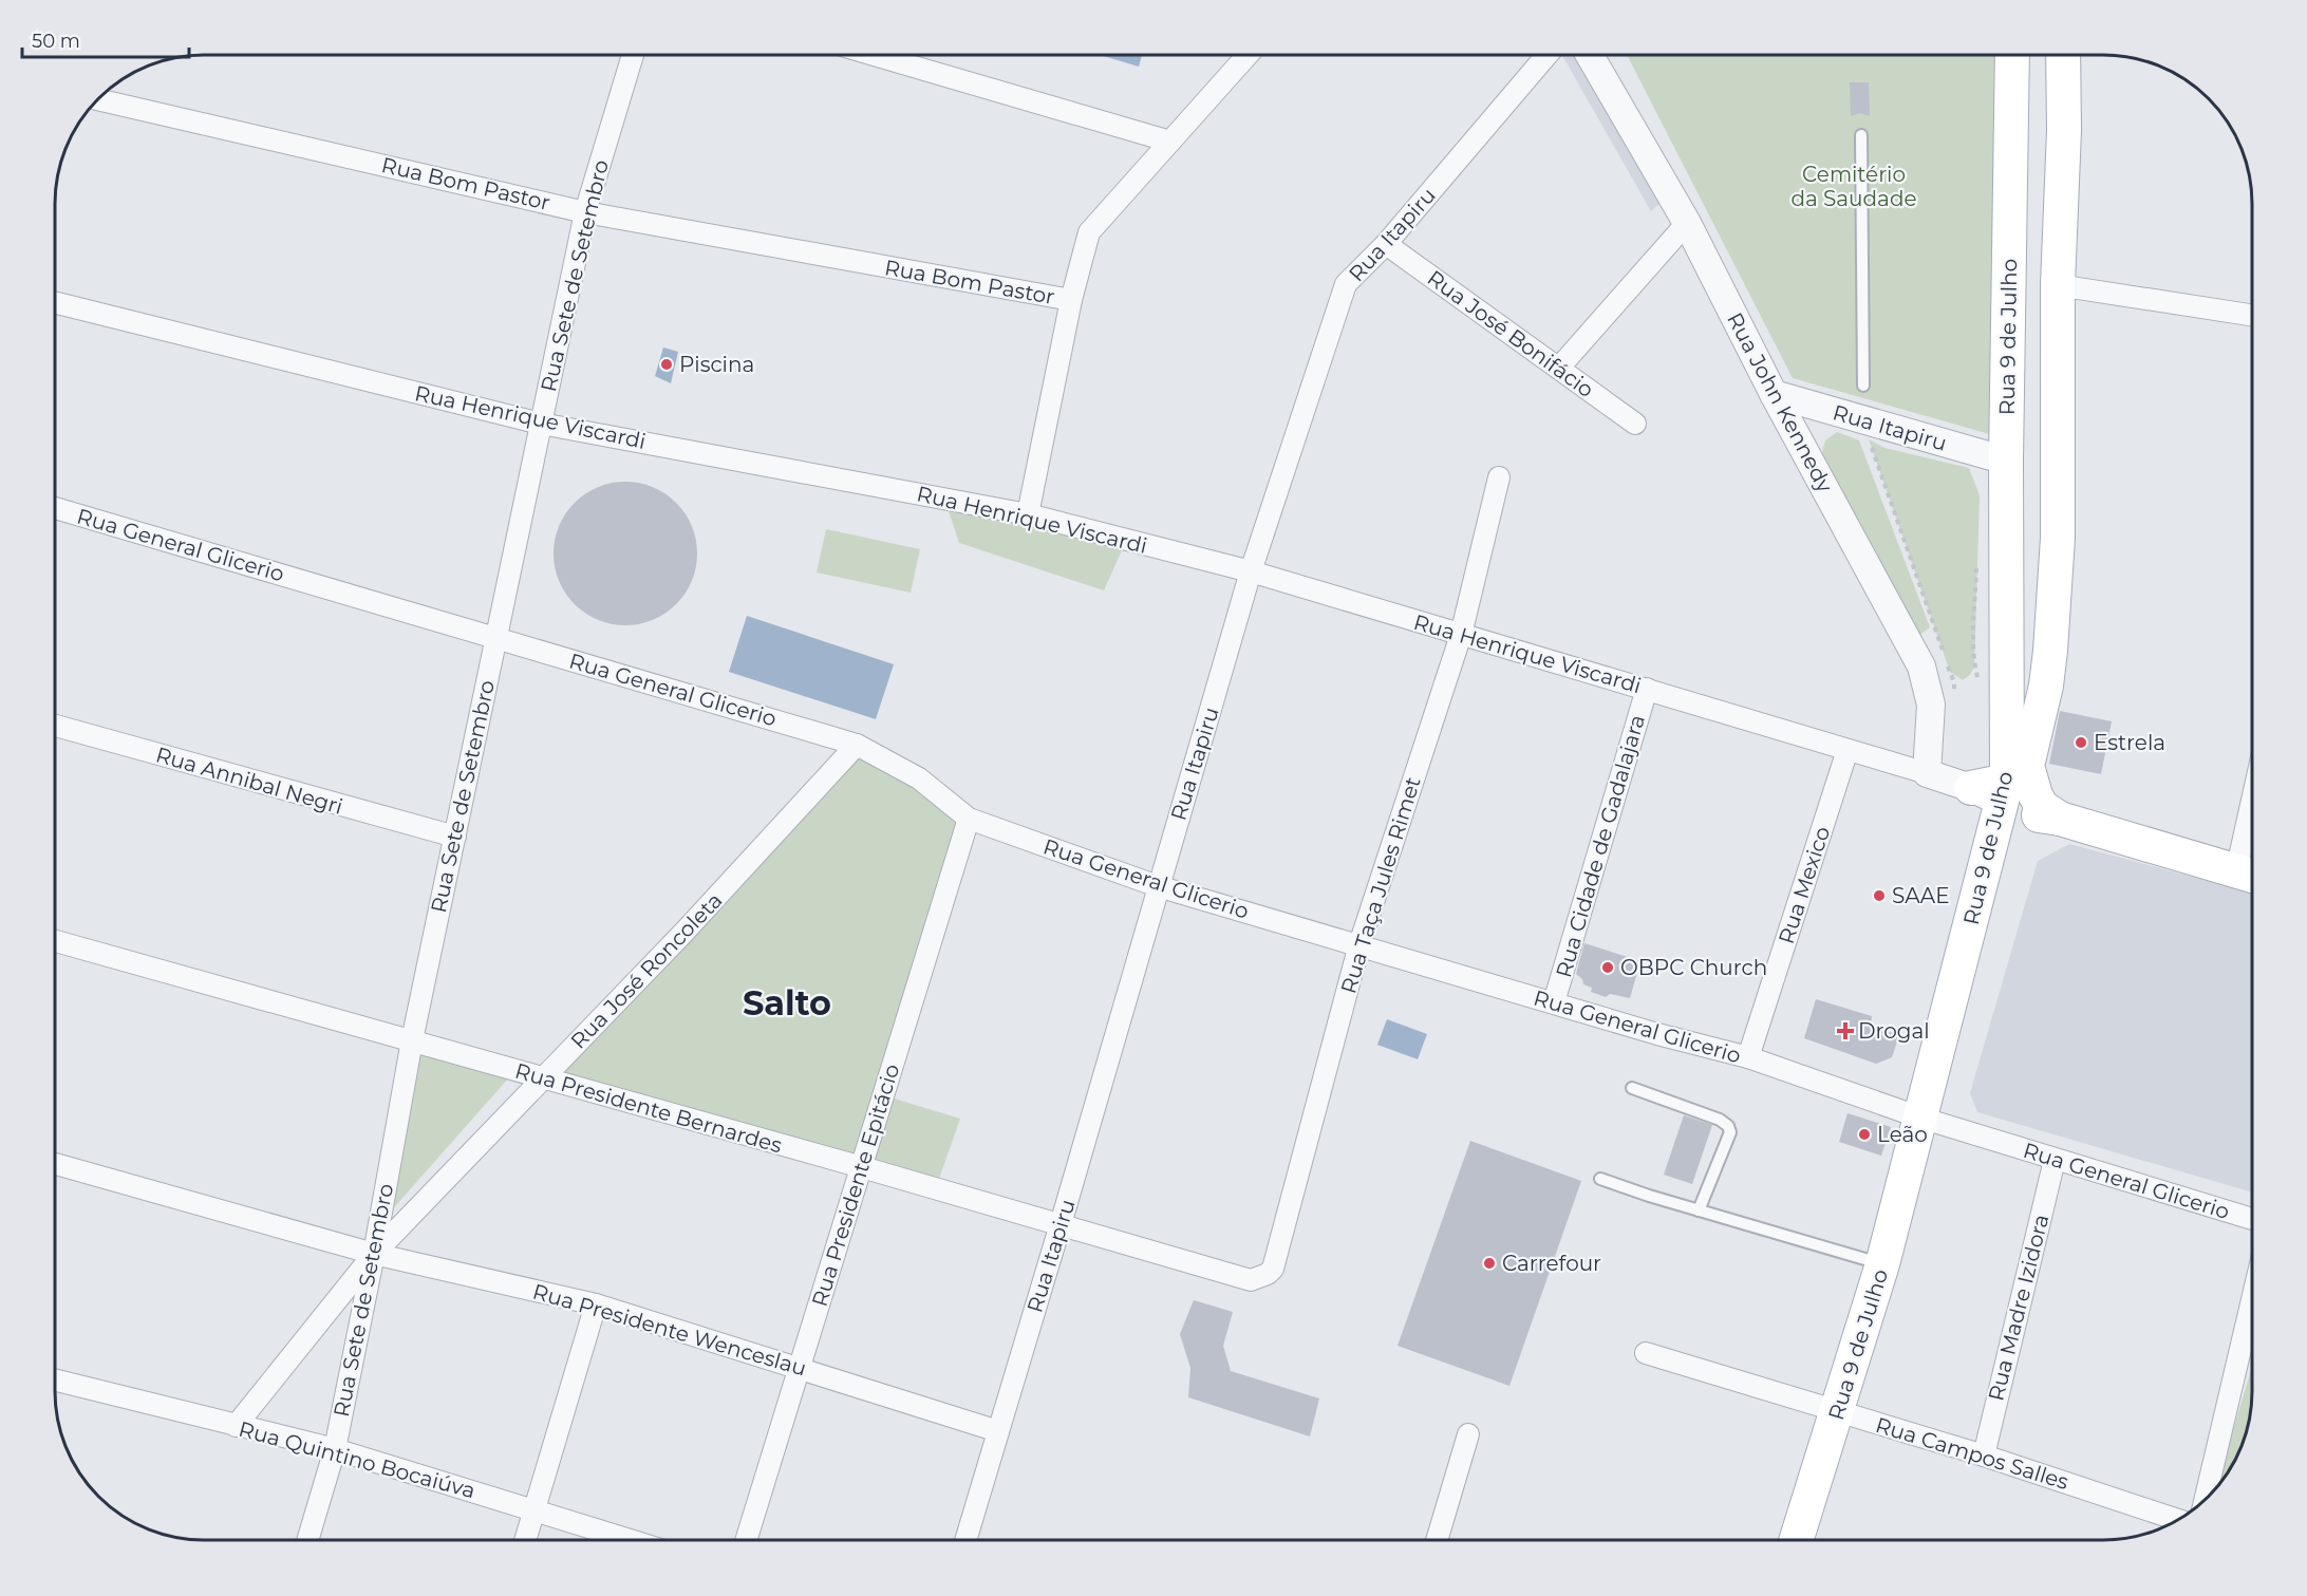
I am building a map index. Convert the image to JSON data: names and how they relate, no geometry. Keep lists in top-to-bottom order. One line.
{"streets":{"main road":["Rua 9 de Julho"],"street":["Rua Bom Pastor","Rua Itapiru","Rua Sete de Setembro","Rua José Bonifácio","Rua John Kennedy","Rua Henrique Viscardi","Rua General Glicerio","Rua Annibal Negri","Rua Cidade de Gadalajara","Rua Taça Jules Rimet","Rua Mexico","Rua José Roncoleta","Rua Presidente Bernardes","Rua Presidente Epitácio","Rua Madre Izidora","Rua Presidente Wenceslau","Rua Campos Salles","Rua Quintino Bocaiúva"]},"crossings":[["Rua Bom Pastor","Rua Sete de Setembro"],["Rua Itapiru","Rua José Bonifácio"],["Rua Itapiru","Rua 9 de Julho"],["Rua Itapiru","Rua John Kennedy"],["Rua Itapiru","Rua Henrique Viscardi"],["Rua Itapiru","Rua General Glicerio"],["Rua Itapiru","Rua Presidente Bernardes"],["Rua Itapiru","Rua Presidente Wenceslau"],["Rua Sete de Setembro","Rua Henrique Viscardi"],["Rua Sete de Setembro","Rua General Glicerio"],["Rua Sete de Setembro","Rua Annibal Negri"],["Rua Sete de Setembro","Rua José Roncoleta"],["Rua Sete de Setembro","Rua Presidente Bernardes"],["Rua Sete de Setembro","Rua Presidente Wenceslau"],["Rua Sete de Setembro","Rua Quintino Bocaiúva"],["Rua 9 de Julho","Rua General Glicerio"],["Rua 9 de Julho","Rua Campos Salles"],["Rua John Kennedy","Rua Henrique Viscardi"],["Rua Henrique Viscardi","Rua Cidade de Gadalajara"],["Rua Henrique Viscardi","Rua Taça Jules Rimet"],["Rua Henrique Viscardi","Rua Mexico"],["Rua General Glicerio","Rua Cidade de Gadalajara"],["Rua General Glicerio","Rua Taça Jules Rimet"],["Rua General Glicerio","Rua Mexico"],["Rua General Glicerio","Rua José Roncoleta"],["Rua General Glicerio","Rua Presidente Epitácio"],["Rua General Glicerio","Rua Madre Izidora"],["Rua Taça Jules Rimet","Rua Presidente Bernardes"],["Rua José Roncoleta","Rua Presidente Bernardes"],["Rua José Roncoleta","Rua Presidente Wenceslau"],["Rua José Roncoleta","Rua Quintino Bocaiúva"],["Rua Presidente Bernardes","Rua Presidente Epitácio"],["Rua Presidente Epitácio","Rua Presidente Wenceslau"],["Rua Madre Izidora","Rua Campos Salles"]],"districts":["Salto"],"parks":["Cemitério da Saudade"],"places":{"other":["Piscina","Estrela","SAAE","OBPC Church","Leão","Carrefour"],"health":["Drogal"]},"scale_bar":"50 m"}
